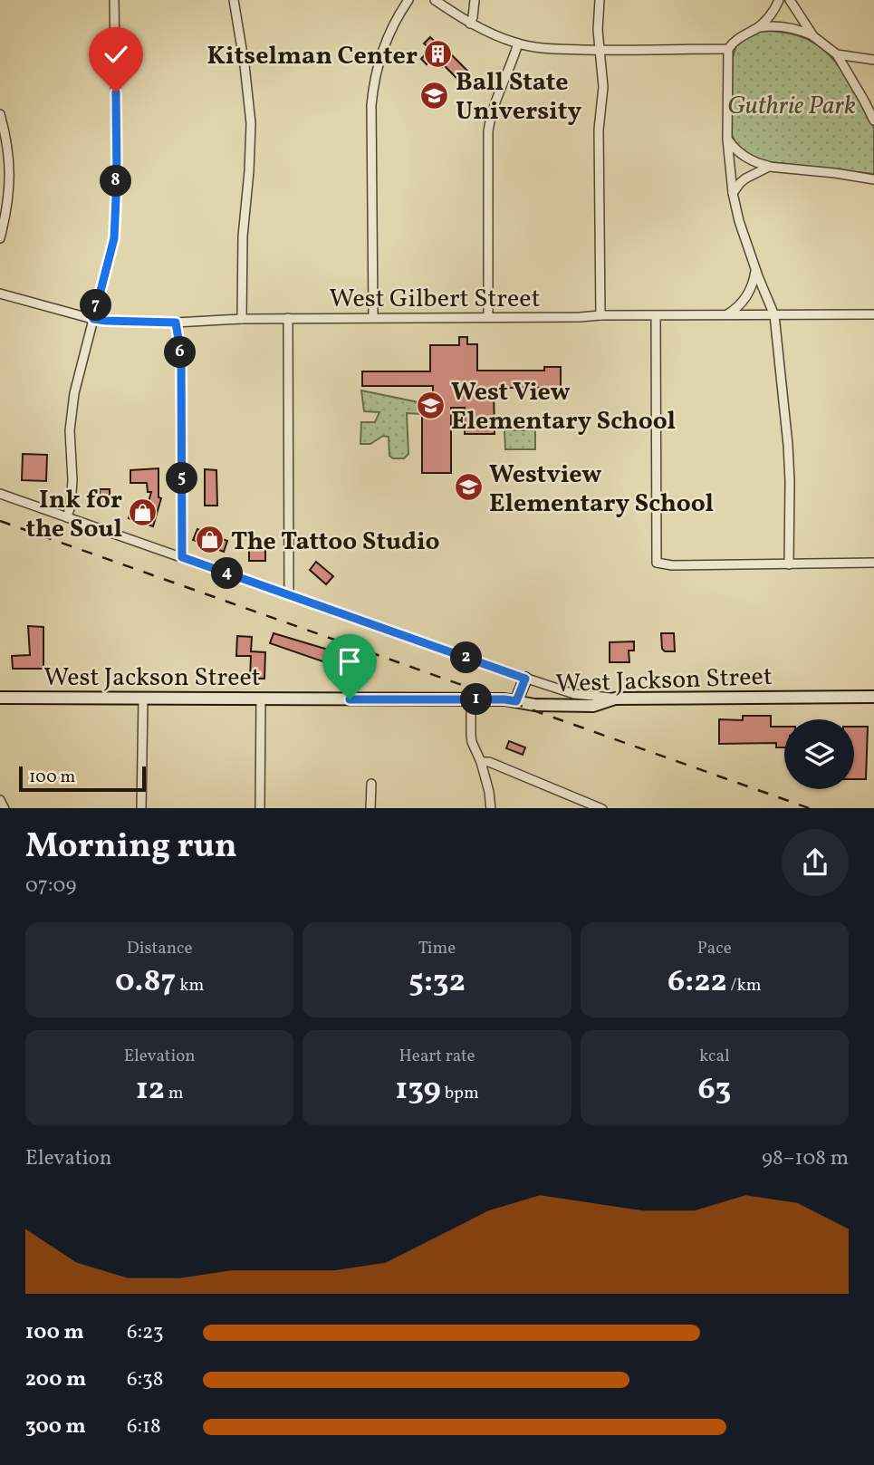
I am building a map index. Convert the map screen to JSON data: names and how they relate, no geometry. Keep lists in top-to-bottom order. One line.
{"streets":{"main road":["West Jackson Street"],"street":["West Gilbert Street"]},"parks":["Guthrie Park"],"places":{"building":["Kitselman Center"],"school or university":["Ball State University","West View Elementary School","Westview Elementary School"],"shop":["Ink for the Soul","The Tattoo Studio"]},"scale_bar":"100 m","page":{"pins":["8","7","6","5","4","2","1"],"scale":"100 m","heading":["Morning run","07:09"],"stats":[["Distance","0.87 km"],["Time","5:32"],["Pace","6:22 /km"],["Elevation","12 m"],["Heart rate","139 bpm"],["kcal","63"]],"chart":["Elevation","98–108 m"],"list":[{"name":"100 m","note":"6:23"},{"name":"200 m","note":"6:38"},{"name":"300 m","note":"6:18"}]}}
